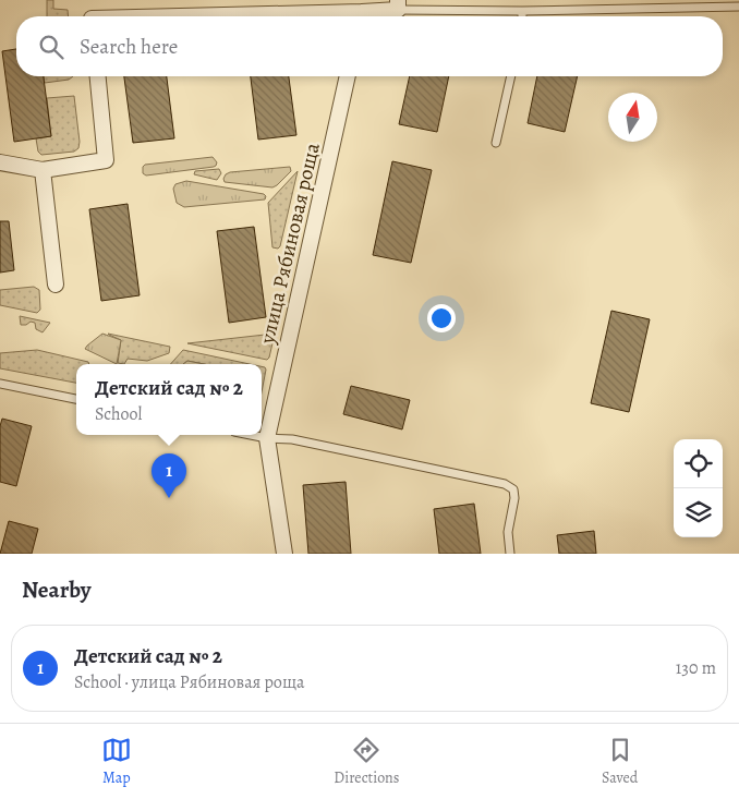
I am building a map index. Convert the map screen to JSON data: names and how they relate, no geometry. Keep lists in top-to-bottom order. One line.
{"streets":{"street":["улица Рябиновая роща"]},"north":"top","page":{"search":"Search here","popup":["Детский сад № 2","School"],"pins":"1","heading":"Nearby","list":[{"mark":"1","name":"Детский сад № 2","note":"School · улица Рябиновая роща","value":"130 m"}],"nav":["Map","Directions","Saved"]}}
